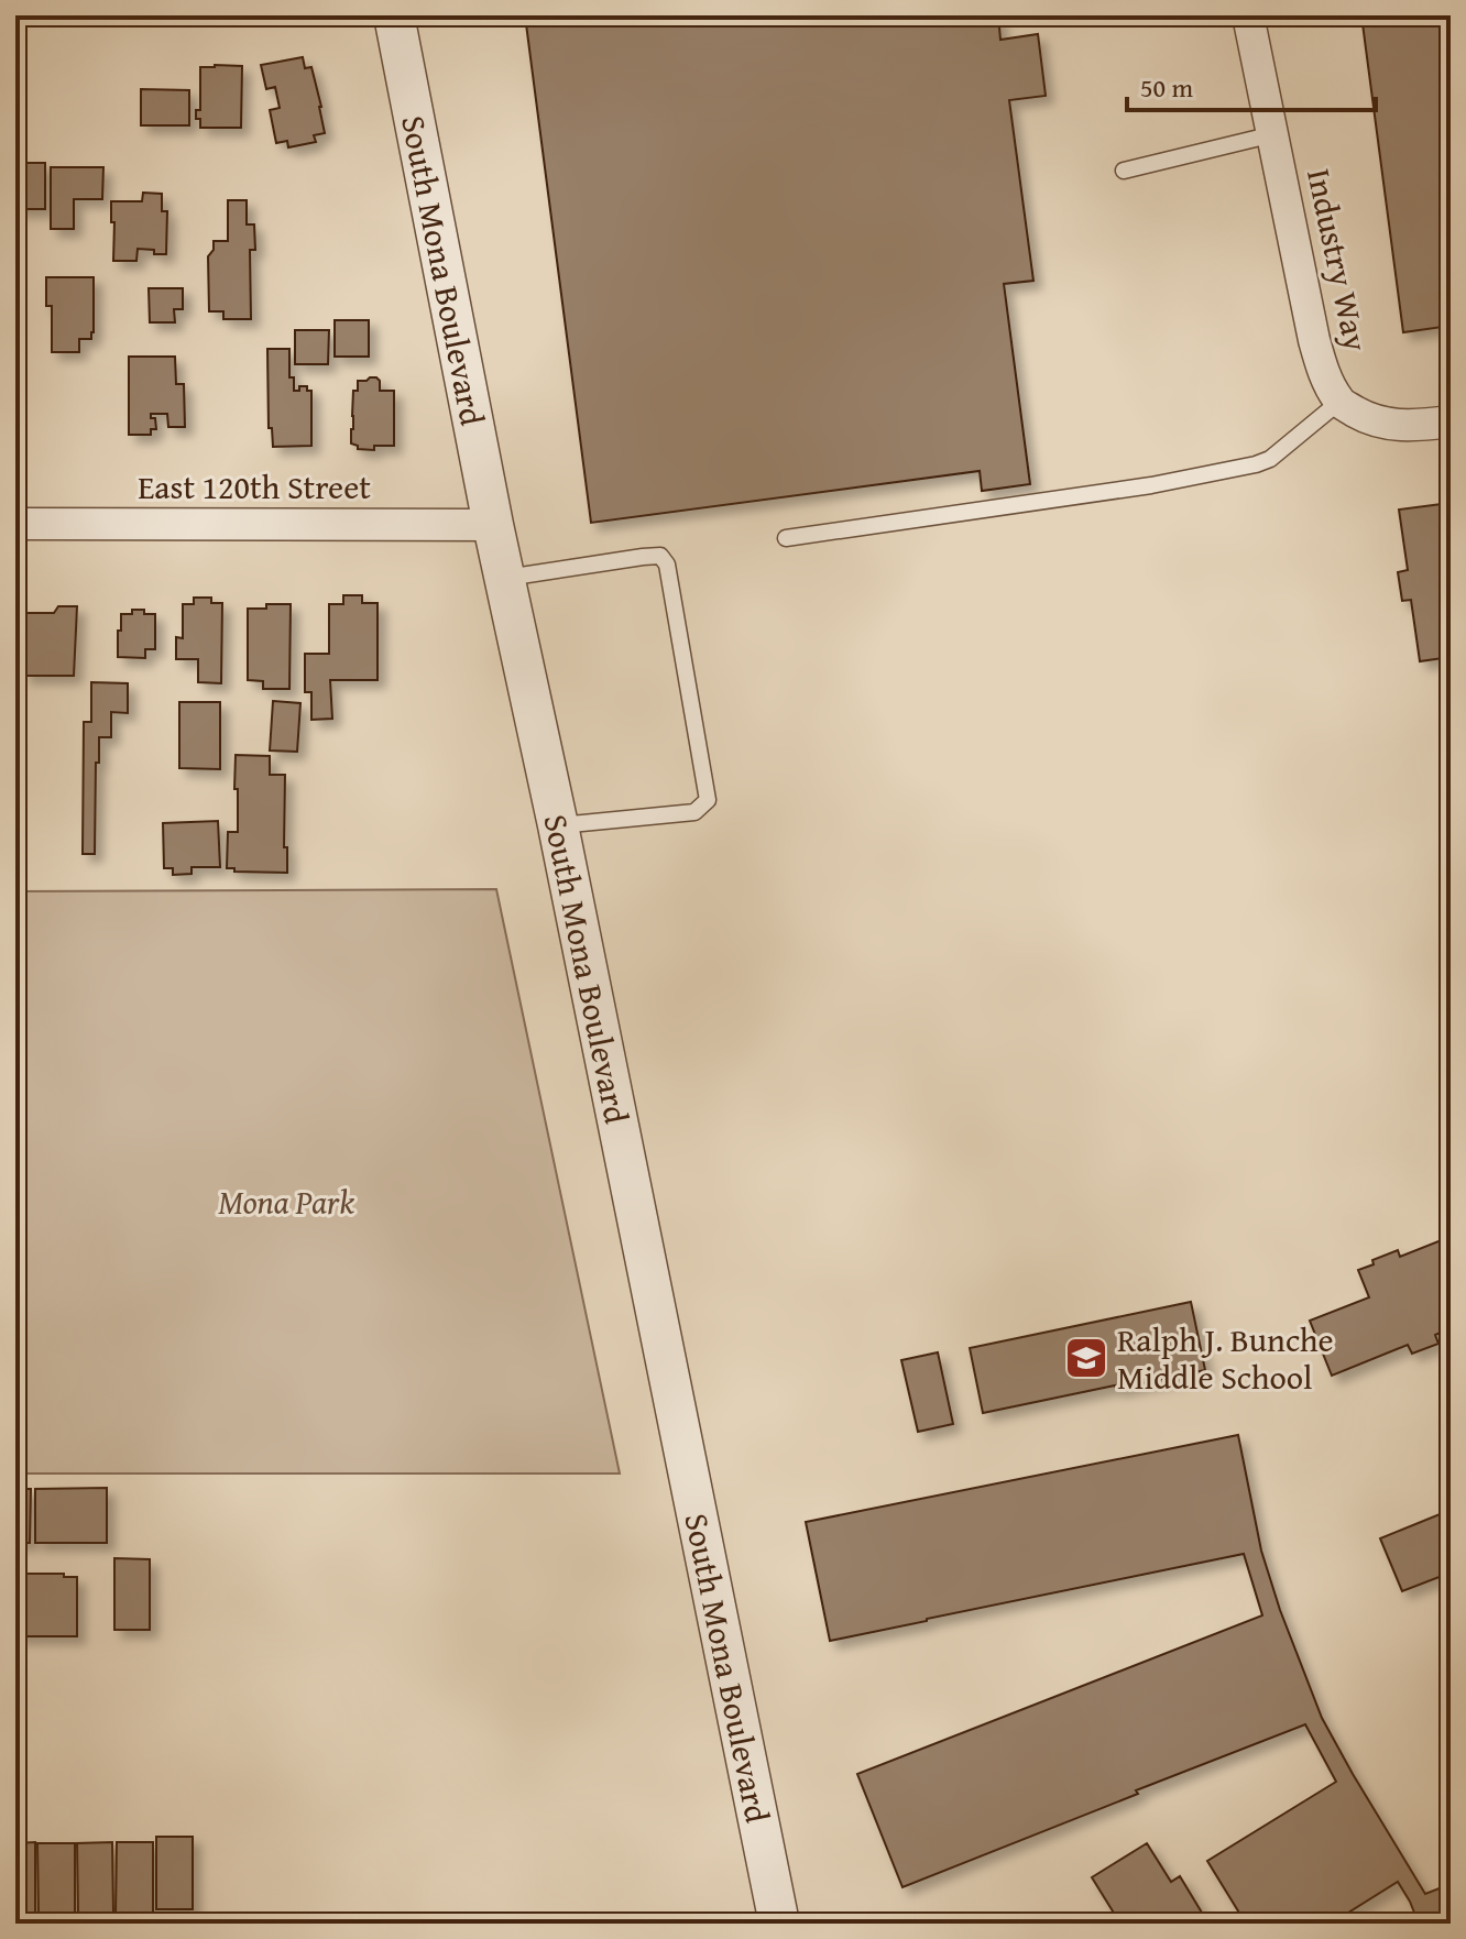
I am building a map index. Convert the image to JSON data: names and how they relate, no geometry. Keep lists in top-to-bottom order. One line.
{"streets":{"street":["Industry Way","South Mona Boulevard","East 120th Street"]},"crossings":[["South Mona Boulevard","East 120th Street"]],"parks":["Mona Park"],"places":{"school or university":["Ralph J. Bunche Middle School"]},"scale_bar":"50 m"}
